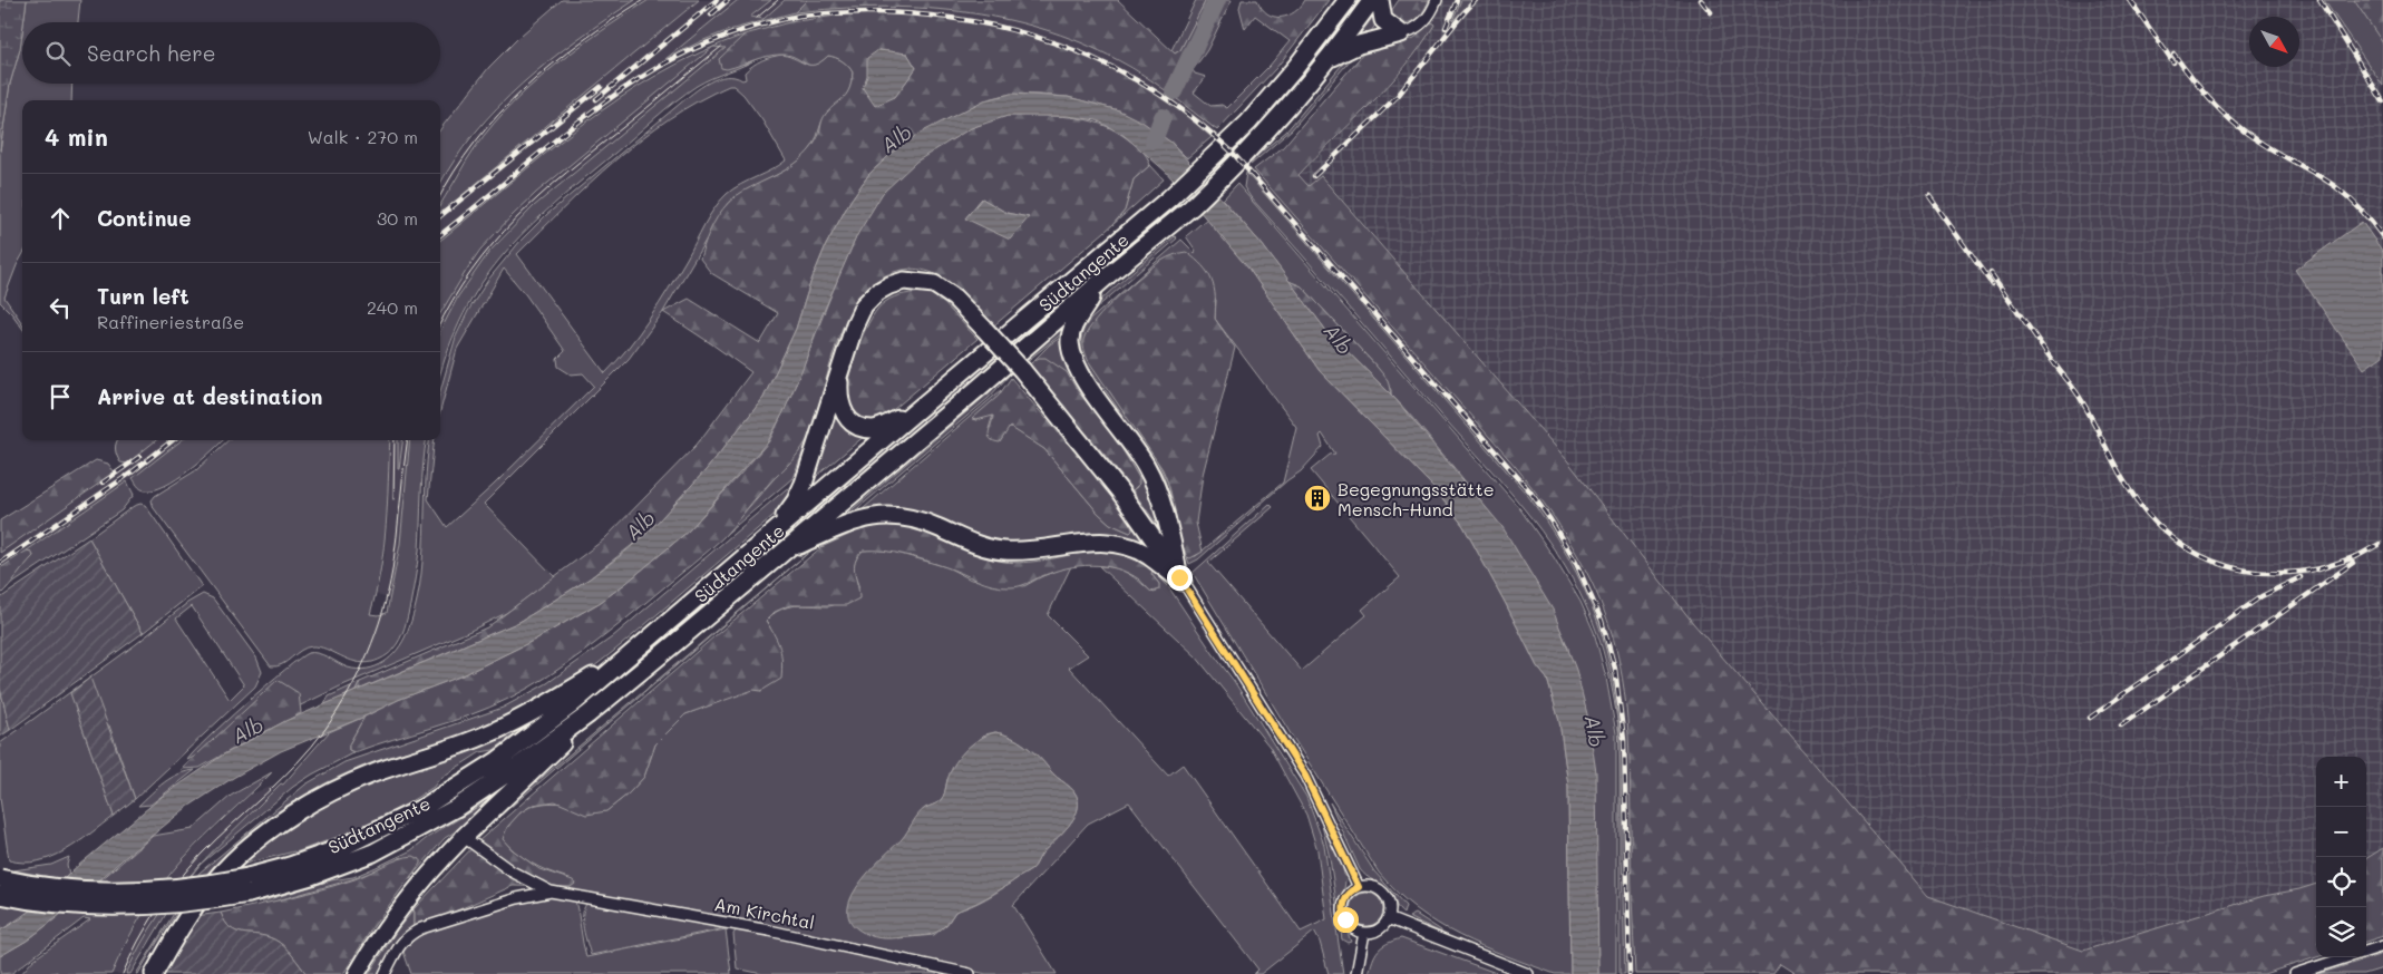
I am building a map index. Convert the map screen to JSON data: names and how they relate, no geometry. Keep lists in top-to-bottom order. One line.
{"streets":{"highway":["Südtangente"],"street":["Am Kirchtal"]},"water":["Alb"],"places":{"building":["Begegnungsstätte Mensch-Hund"]},"north":"bottom right","page":{"search":"Search here","heading":["4 min","Walk · 270 m"],"list":[["Continue","30 m"],["Turn left","Raffineriestraße","240 m"],"Arrive at destination"],"map_buttons":["+","−"]}}
